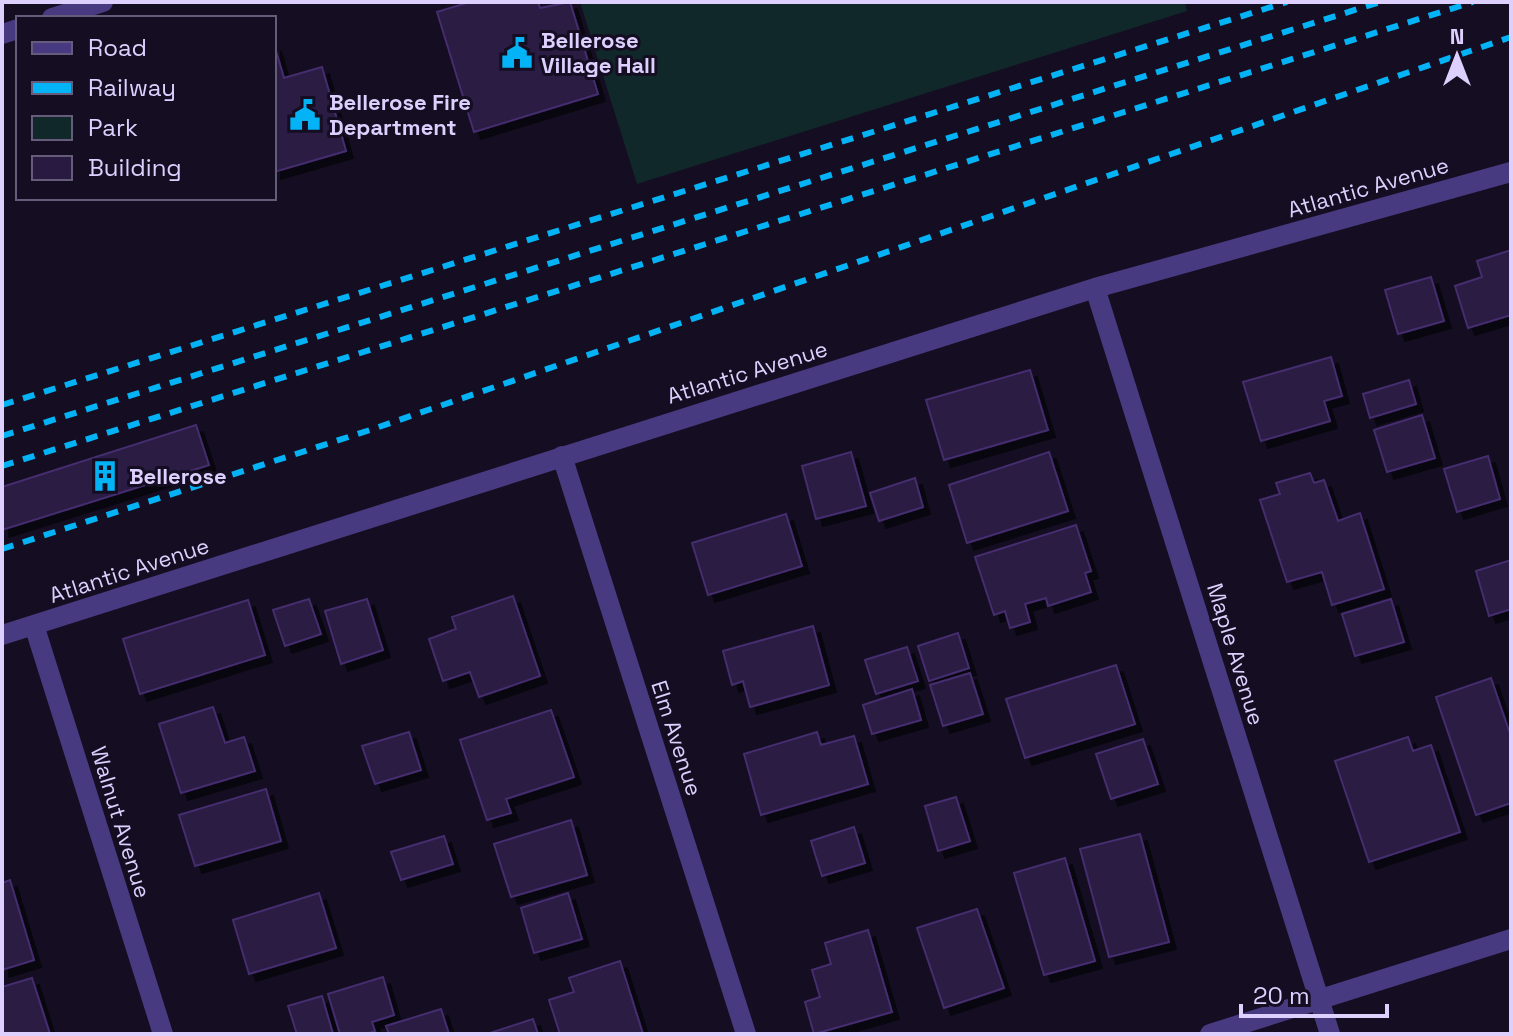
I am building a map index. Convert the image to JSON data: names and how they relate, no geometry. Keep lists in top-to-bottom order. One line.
{"streets":{"street":["Atlantic Avenue","Maple Avenue","Elm Avenue","Walnut Avenue"]},"crossings":[["Atlantic Avenue","Maple Avenue"],["Atlantic Avenue","Elm Avenue"],["Atlantic Avenue","Walnut Avenue"]],"places":{"public building":["Bellerose Village Hall","Bellerose Fire Department"],"building":["Bellerose"]},"legend":["Road","Railway","Park","Building"],"scale_bar":"20 m","north":"top"}
